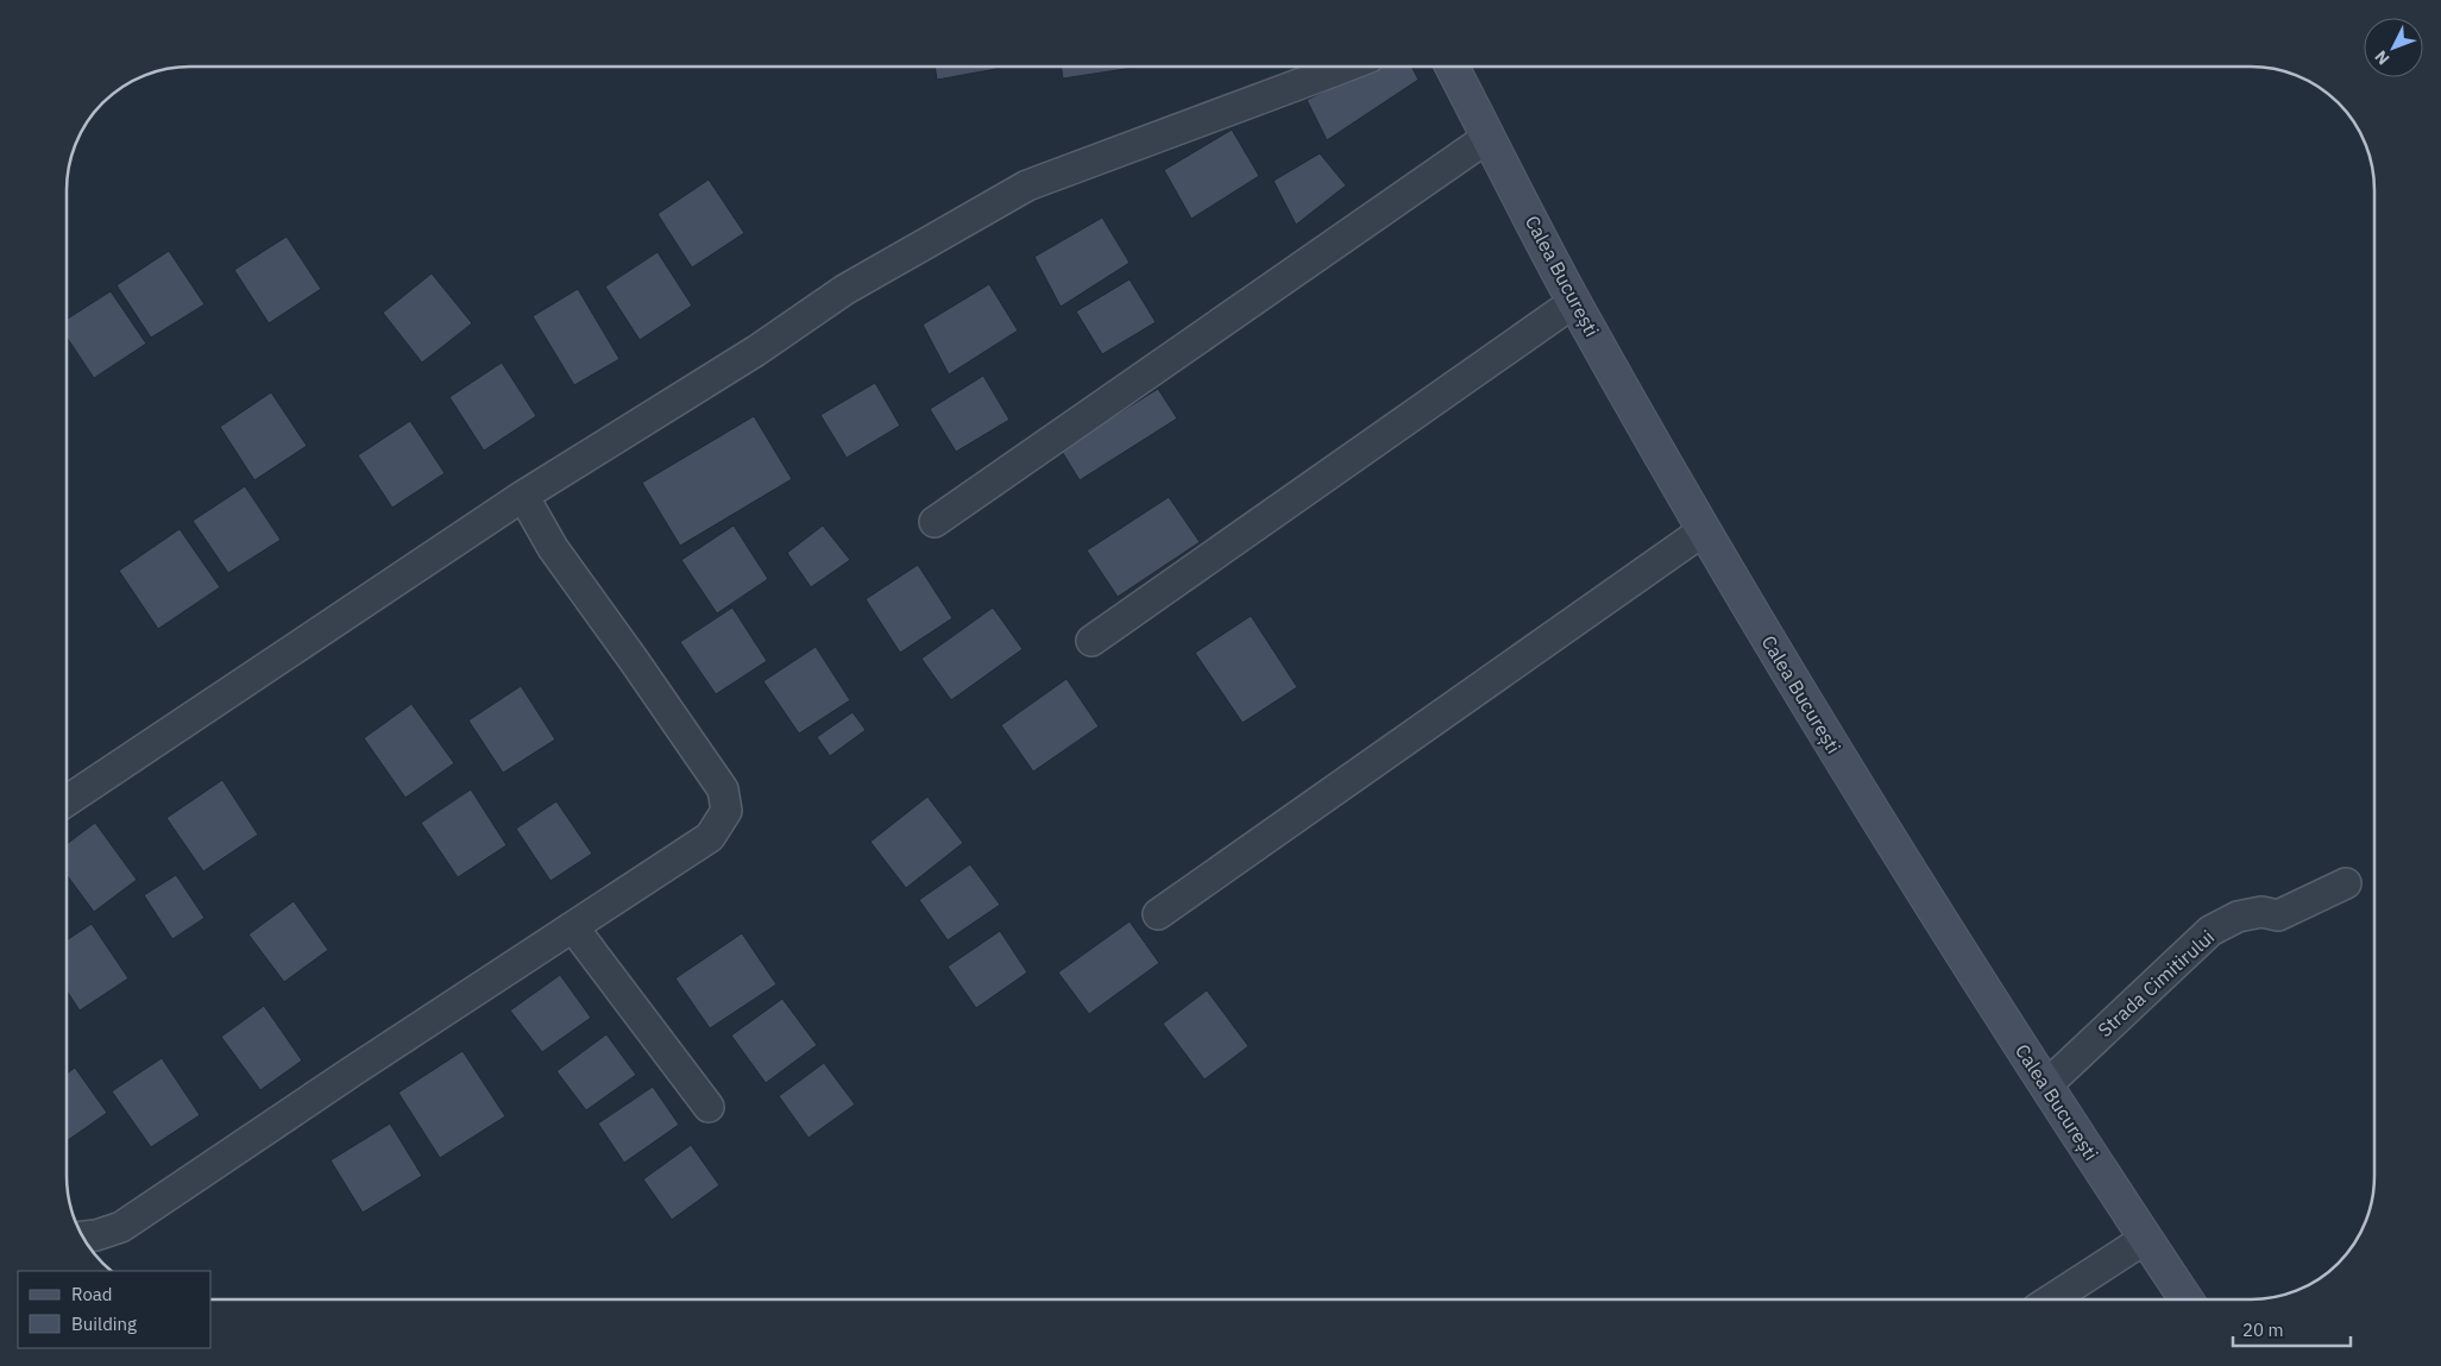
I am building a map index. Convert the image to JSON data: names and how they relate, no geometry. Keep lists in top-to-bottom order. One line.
{"streets":{"main road":["Calea București"],"street":["Strada Cimitirului"]},"crossings":[["Calea București","Strada Cimitirului"]],"legend":["Road","Building"],"scale_bar":"20 m","north":"bottom left"}
